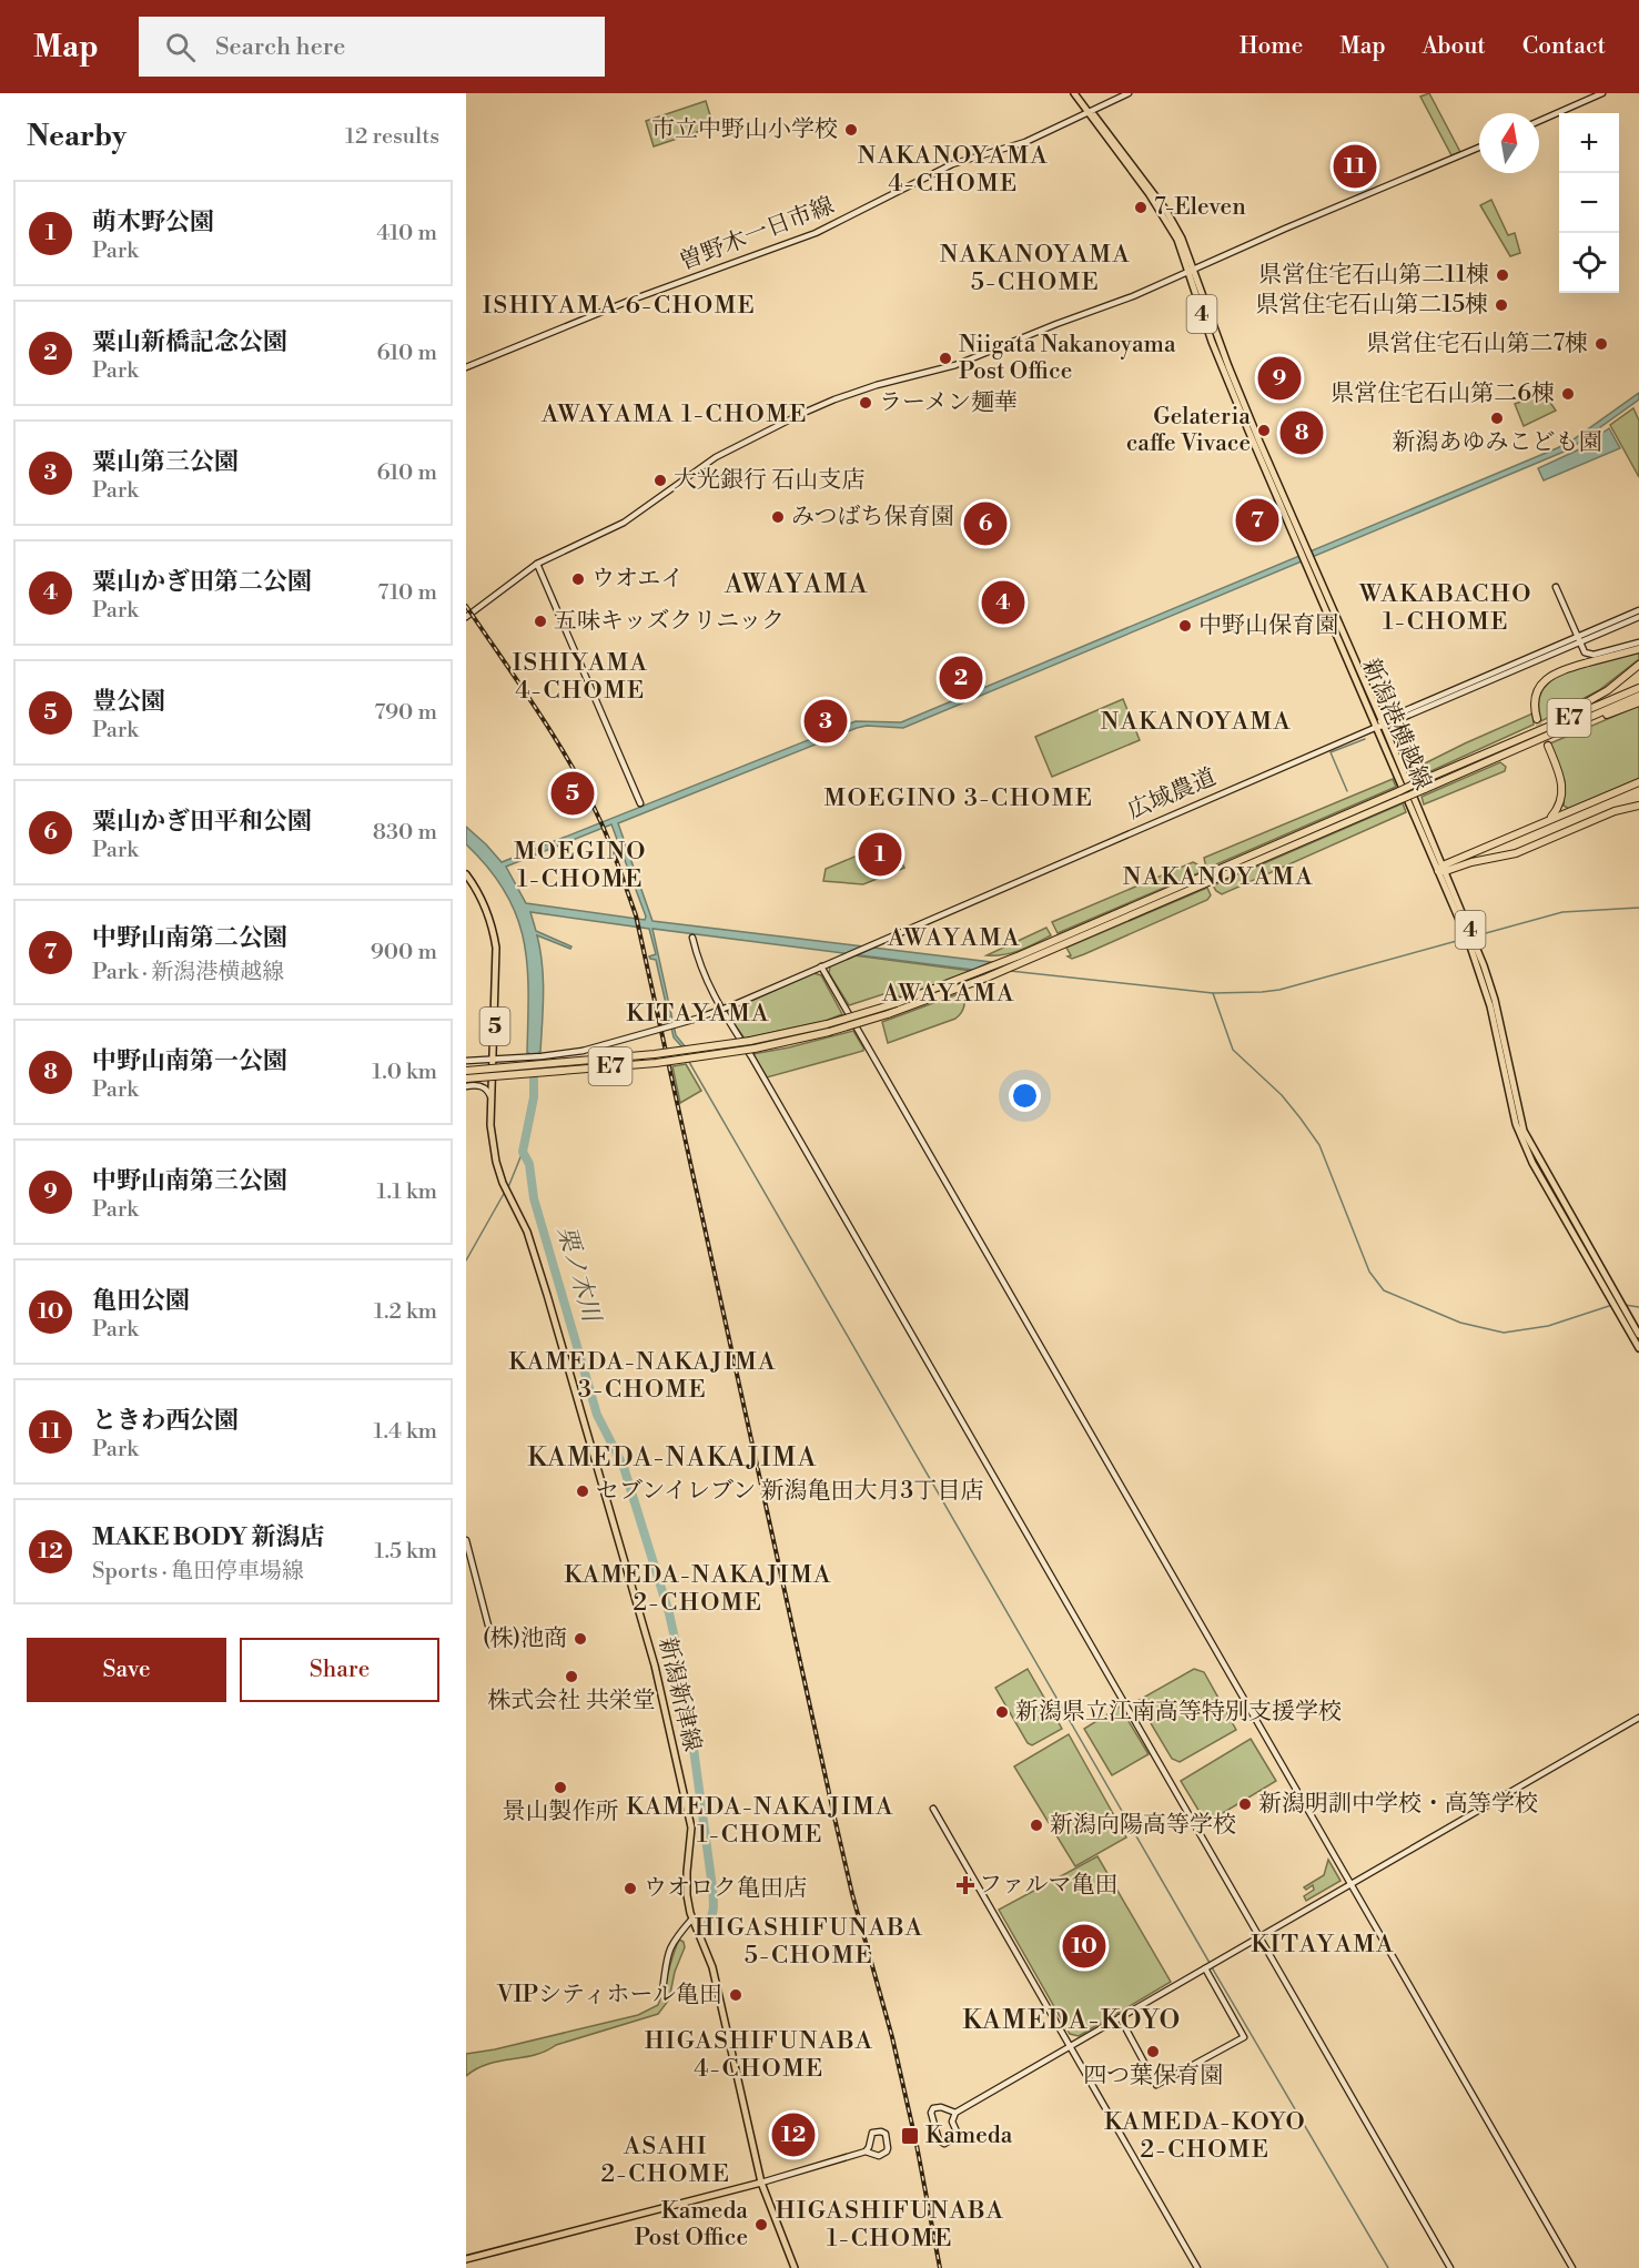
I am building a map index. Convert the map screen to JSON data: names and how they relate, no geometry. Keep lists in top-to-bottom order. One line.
{"streets":{"highway":["E7"],"main road":["4","新潟港横越線","5","新潟新津線"],"street":["曽野木一日市線","広域農道"]},"crossings":[["曽野木一日市線","新潟港横越線"],["新潟港横越線","広域農道"],["5","新潟新津線"]],"districts":["NAKANOYAMA 4-CHOME","NAKANOYAMA 5-CHOME","ISHIYAMA 6-CHOME","AWAYAMA 1-CHOME","AWAYAMA","WAKABACHO 1-CHOME","ISHIYAMA 4-CHOME","NAKANOYAMA","MOEGINO 3-CHOME","MOEGINO 1-CHOME","NAKANOYAMA","AWAYAMA","AWAYAMA","KITAYAMA","KAMEDA-NAKAJIMA 3-CHOME","KAMEDA-NAKAJIMA","KAMEDA-NAKAJIMA 2-CHOME","KAMEDA-NAKAJIMA 1-CHOME","HIGASHIFUNABA 5-CHOME","KITAYAMA","KAMEDA-KOYO","HIGASHIFUNABA 4-CHOME","KAMEDA-KOYO 2-CHOME","ASAHI 2-CHOME","HIGASHIFUNABA 1-CHOME"],"water":["栗ノ木川"],"places":{"other":["市立中野山小学校","7-Eleven","県営住宅石山第二11棟","県営住宅石山第二15棟","県営住宅石山第二7棟","Niigata Nakanoyama Post Office","県営住宅石山第二6棟","ラーメン麺華","新潟あゆみこども園","Gelateria caffe Vivace","大光銀行 石山支店","みつばち保育園","ウオエイ","五味キッズクリニック","中野山保育園","セブンイレブン 新潟亀田大月3丁目店","(株)池商","株式会社 共栄堂","新潟県立江南高等特別支援学校","景山製作所","新潟明訓中学校・高等学校","新潟向陽高等学校","ウオロク亀田店","VIPシティホール亀田","四つ葉保育園","Kameda Post Office"],"health":["ファルマ亀田"],"transit":["Kameda"]},"north":"top","page":{"header":"Map","search":"Search here","nav":["Home","Map","About","Contact"],"heading":["Nearby","12 results"],"map_buttons":["+","−"],"pins":["11","9","8","7","6","4","2","3","5","1","10","12"],"list":[{"mark":"1","name":"萌木野公園","note":"Park","value":"410 m"},{"mark":"2","name":"粟山新橋記念公園","note":"Park","value":"610 m"},{"mark":"3","name":"粟山第三公園","note":"Park","value":"610 m"},{"mark":"4","name":"粟山かぎ田第二公園","note":"Park","value":"710 m"},{"mark":"5","name":"豊公園","note":"Park","value":"790 m"},{"mark":"6","name":"粟山かぎ田平和公園","note":"Park","value":"830 m"},{"mark":"7","name":"中野山南第二公園","note":"Park · 新潟港横越線","value":"900 m"},{"mark":"8","name":"中野山南第一公園","note":"Park","value":"1.0 km"},{"mark":"9","name":"中野山南第三公園","note":"Park","value":"1.1 km"},{"mark":"10","name":"亀田公園","note":"Park","value":"1.2 km"},{"mark":"11","name":"ときわ西公園","note":"Park","value":"1.4 km"},{"mark":"12","name":"MAKE BODY 新潟店","note":"Sports · 亀田停車場線","value":"1.5 km"}],"buttons":["Save","Share"]}}
